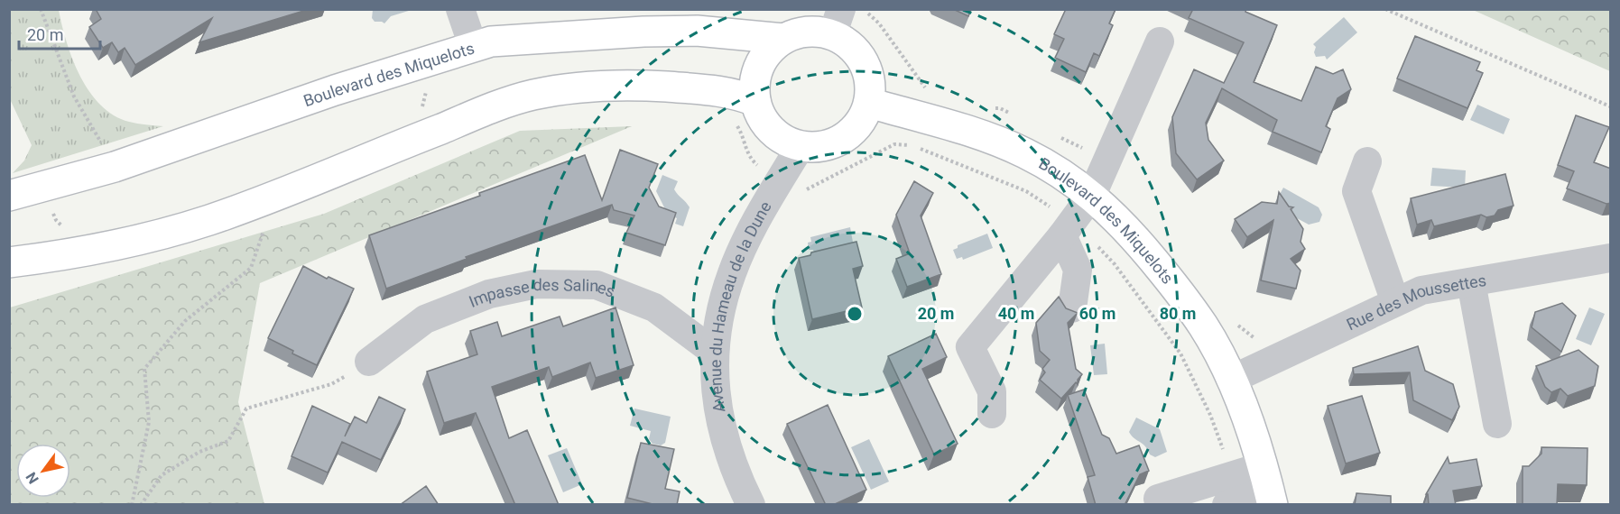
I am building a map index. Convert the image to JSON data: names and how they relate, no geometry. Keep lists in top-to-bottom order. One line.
{"streets":{"main road":["Boulevard des Miquelots"],"street":["Impasse des Salines","Rue des Moussettes","Avenue du Hameau de la Dune"]},"crossings":[["Boulevard des Miquelots","Rue des Moussettes"],["Boulevard des Miquelots","Avenue du Hameau de la Dune"],["Impasse des Salines","Avenue du Hameau de la Dune"]],"scale_bar":"20 m","north":"bottom left","rings":["20 m","40 m","60 m","80 m"]}
